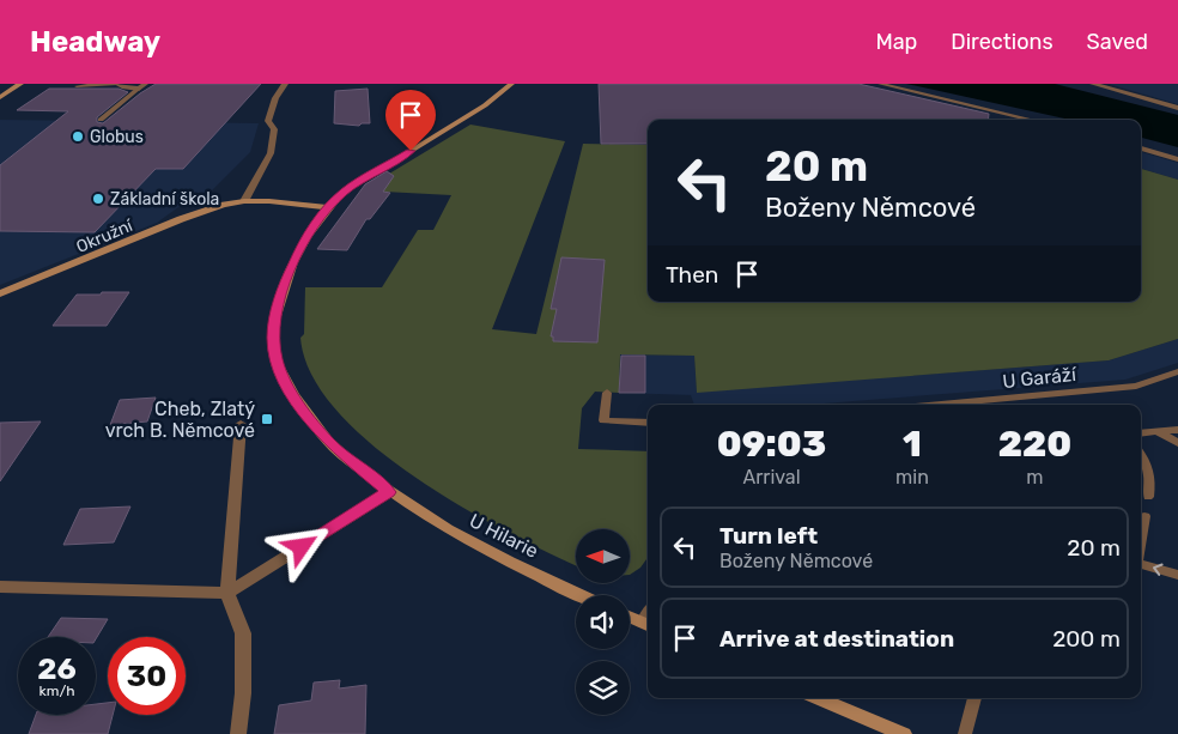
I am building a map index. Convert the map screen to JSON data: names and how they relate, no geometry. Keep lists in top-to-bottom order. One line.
{"streets":{"street":["Okružní","U Hilarie"],"lane":["U Garáží"]},"crossings":[["Okružní","U Hilarie"]],"places":{"other":["Globus","Základní škola"],"transit":["Cheb, Zlatý vrch B. Němcové"]},"north":"left","page":{"header":"Headway","nav":["Map","Directions","Saved"],"turn":["20 m","Boženy Němcové"],"then":"Then","eta":["09:03","Arrival","1","min","220","m"],"list":[{"name":"Turn left","note":"Boženy Němcové","value":"20 m"},{"name":"Arrive at destination","value":"200 m"}],"speed":"26 km/h","limit":"30"}}
